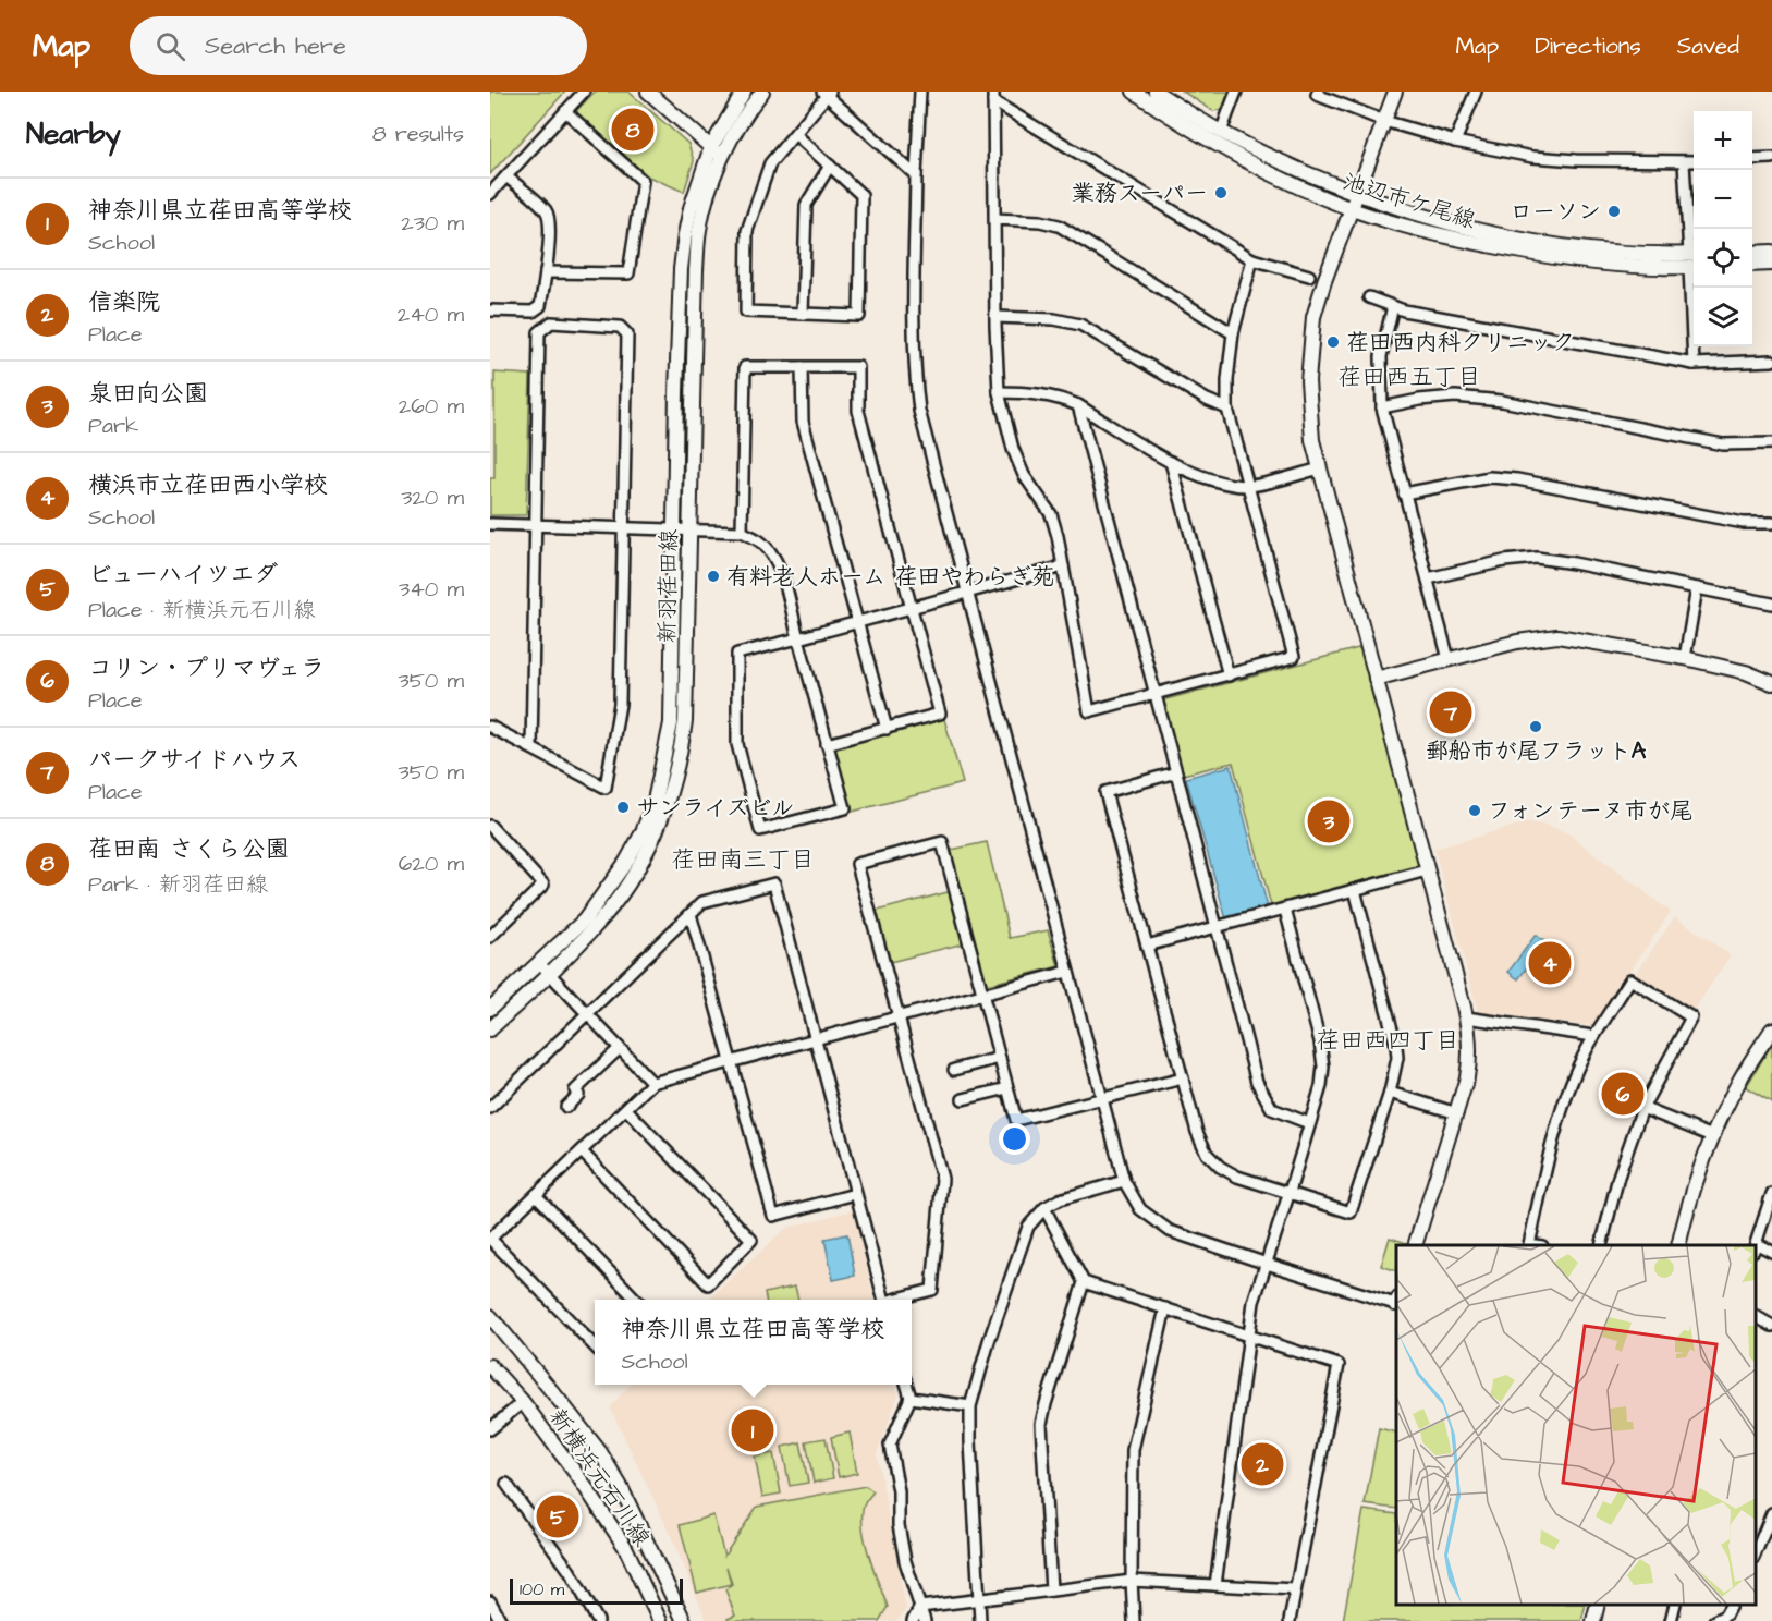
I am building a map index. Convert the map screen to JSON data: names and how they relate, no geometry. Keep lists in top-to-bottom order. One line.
{"streets":{"street":["池辺市ケ尾線","新羽荏田線","新横浜元石川線"]},"districts":["荏田西五丁目","荏田南三丁目","荏田西四丁目"],"places":["業務スーパー","ローソン","荏田西内科クリニック","有料老人ホーム 荏田やわらぎ苑","郵船市が尾フラットA","サンライズビル","フォンテーヌ市が尾"],"scale_bar":"100 m","page":{"header":"Map","search":"Search here","nav":["Map","Directions","Saved"],"heading":["Nearby","8 results"],"pins":["8","7","3","4","6","1","2","5"],"map_buttons":["+","−"],"list":[{"mark":"1","name":"神奈川県立荏田高等学校","note":"School","value":"230 m"},{"mark":"2","name":"信楽院","note":"Place","value":"240 m"},{"mark":"3","name":"泉田向公園","note":"Park","value":"260 m"},{"mark":"4","name":"横浜市立荏田西小学校","note":"School","value":"320 m"},{"mark":"5","name":"ビューハイツエダ","note":"Place · 新横浜元石川線","value":"340 m"},{"mark":"6","name":"コリン・プリマヴェラ","note":"Place","value":"350 m"},{"mark":"7","name":"パークサイドハウス","note":"Place","value":"350 m"},{"mark":"8","name":"荏田南 さくら公園","note":"Park · 新羽荏田線","value":"620 m"}],"popup":["神奈川県立荏田高等学校","School"],"scale":"100 m"}}
